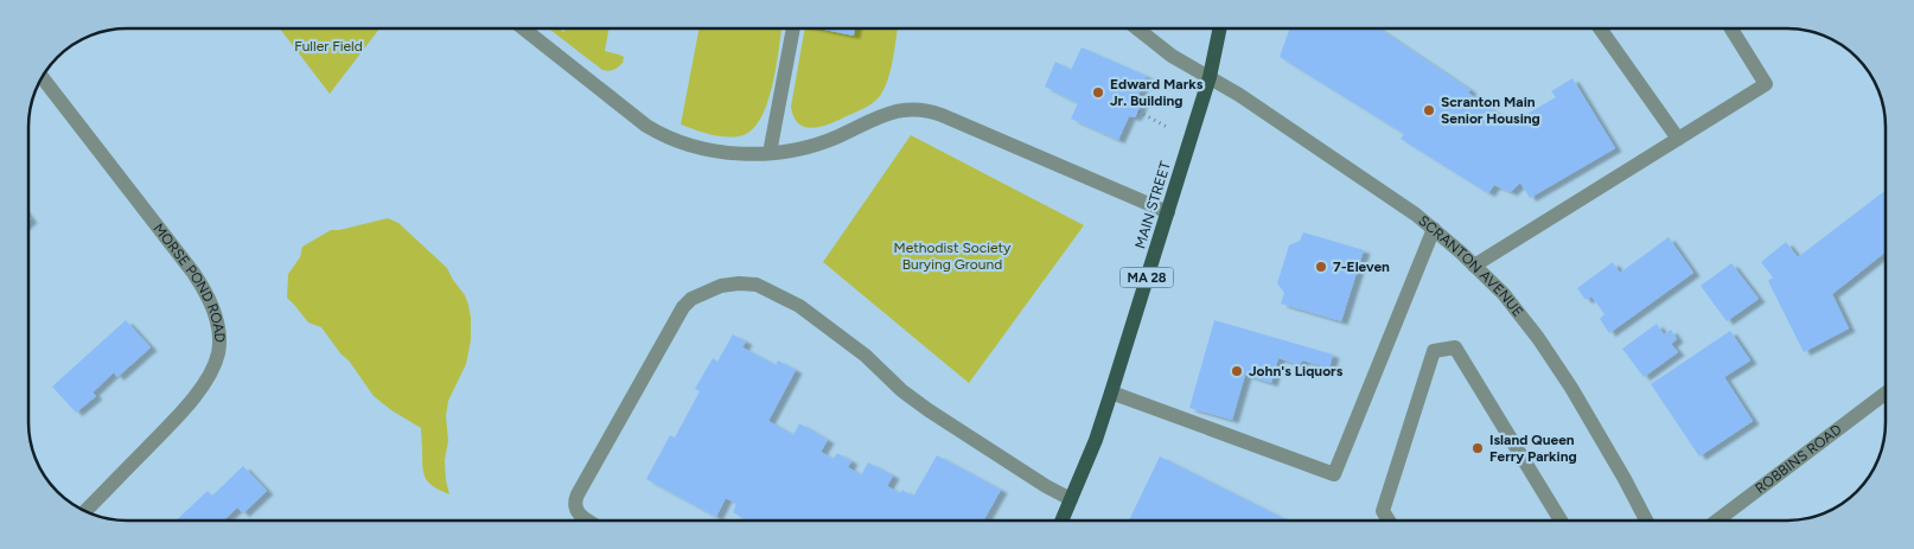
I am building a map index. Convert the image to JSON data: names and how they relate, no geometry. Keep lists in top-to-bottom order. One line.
{"streets":{"main road":["MAIN STREET","MA 28"],"street":["SCRANTON AVENUE","MORSE POND ROAD","ROBBINS ROAD"]},"crossings":[["MAIN STREET","SCRANTON AVENUE"]],"parks":["Fuller Field","Methodist Society Burying Ground"],"places":["Edward Marks Jr. Building","Scranton Main Senior Housing","7-Eleven","John's Liquors","Island Queen Ferry Parking"]}
